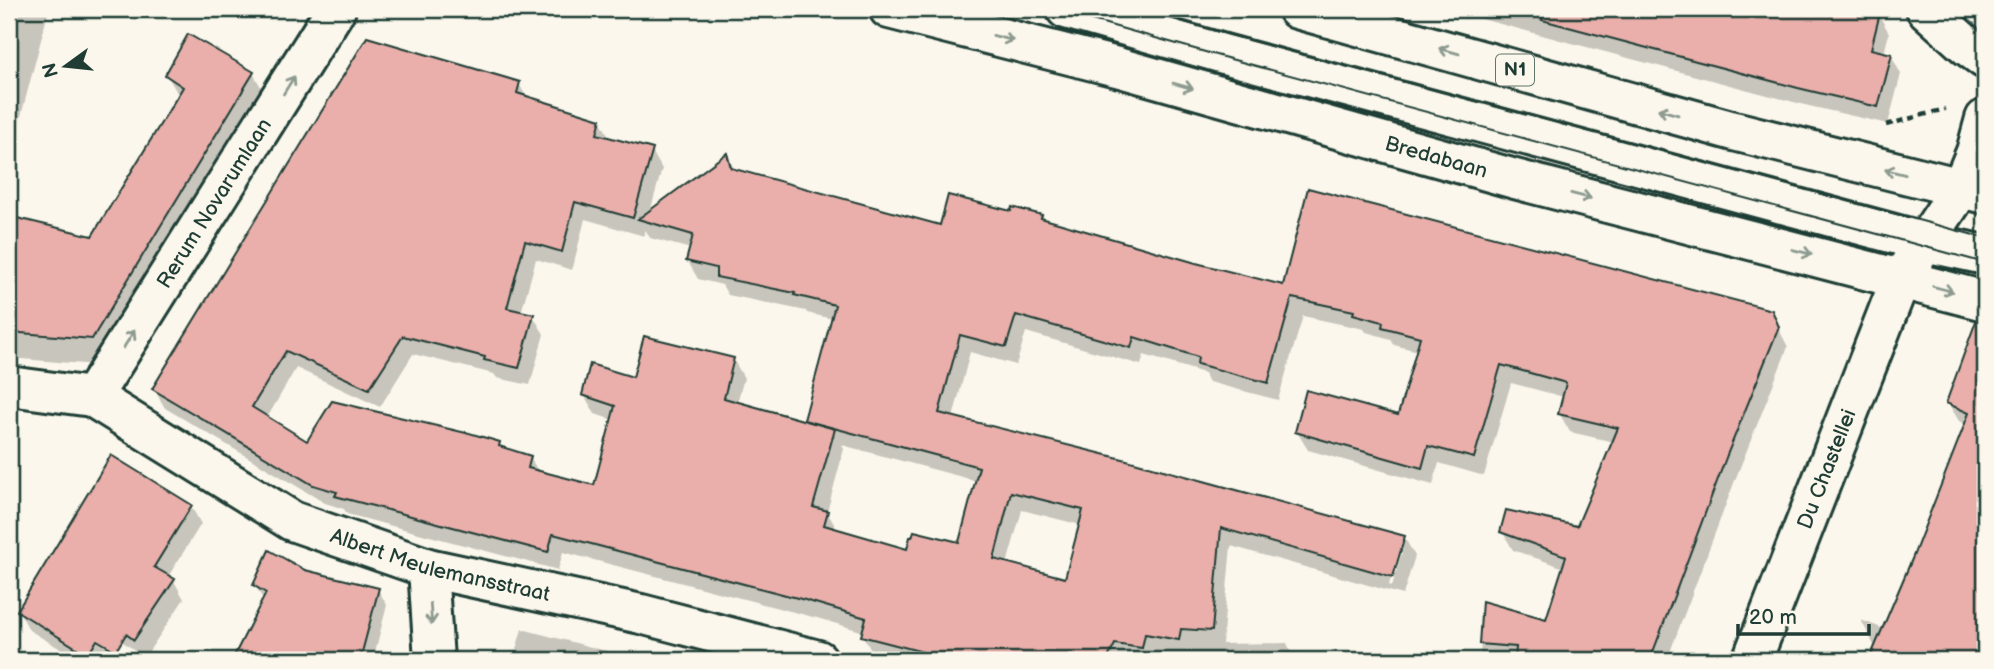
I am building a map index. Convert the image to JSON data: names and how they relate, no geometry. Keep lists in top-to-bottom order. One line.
{"streets":{"street":["N1","Bredabaan","Rerum Novarumlaan","Du Chastellei","Albert Meulemansstraat"]},"crossings":[["N1","Du Chastellei"],["Bredabaan","Du Chastellei"],["Rerum Novarumlaan","Albert Meulemansstraat"]],"one_way":["Rerum Novarumlaan"],"scale_bar":"20 m","north":"left"}
